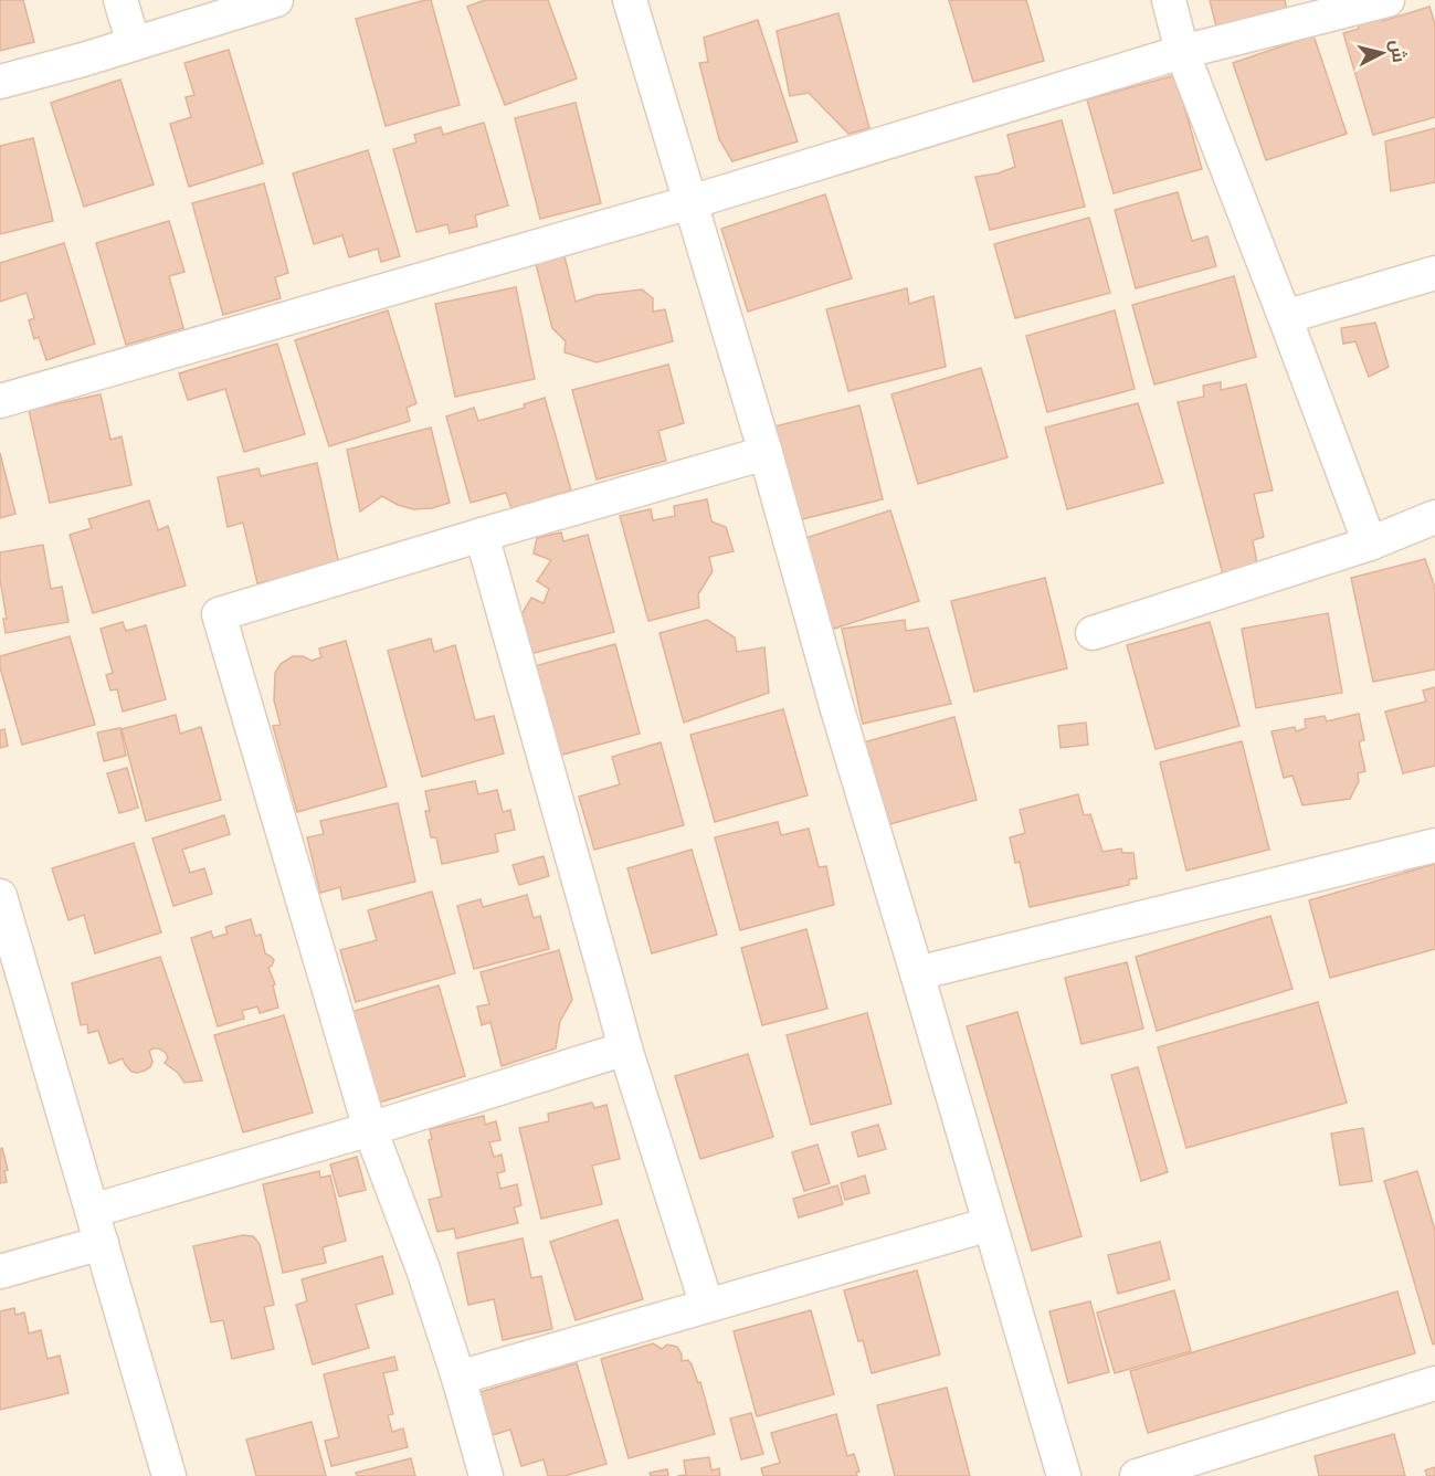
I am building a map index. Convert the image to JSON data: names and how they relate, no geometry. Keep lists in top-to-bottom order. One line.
{"north":"right"}
